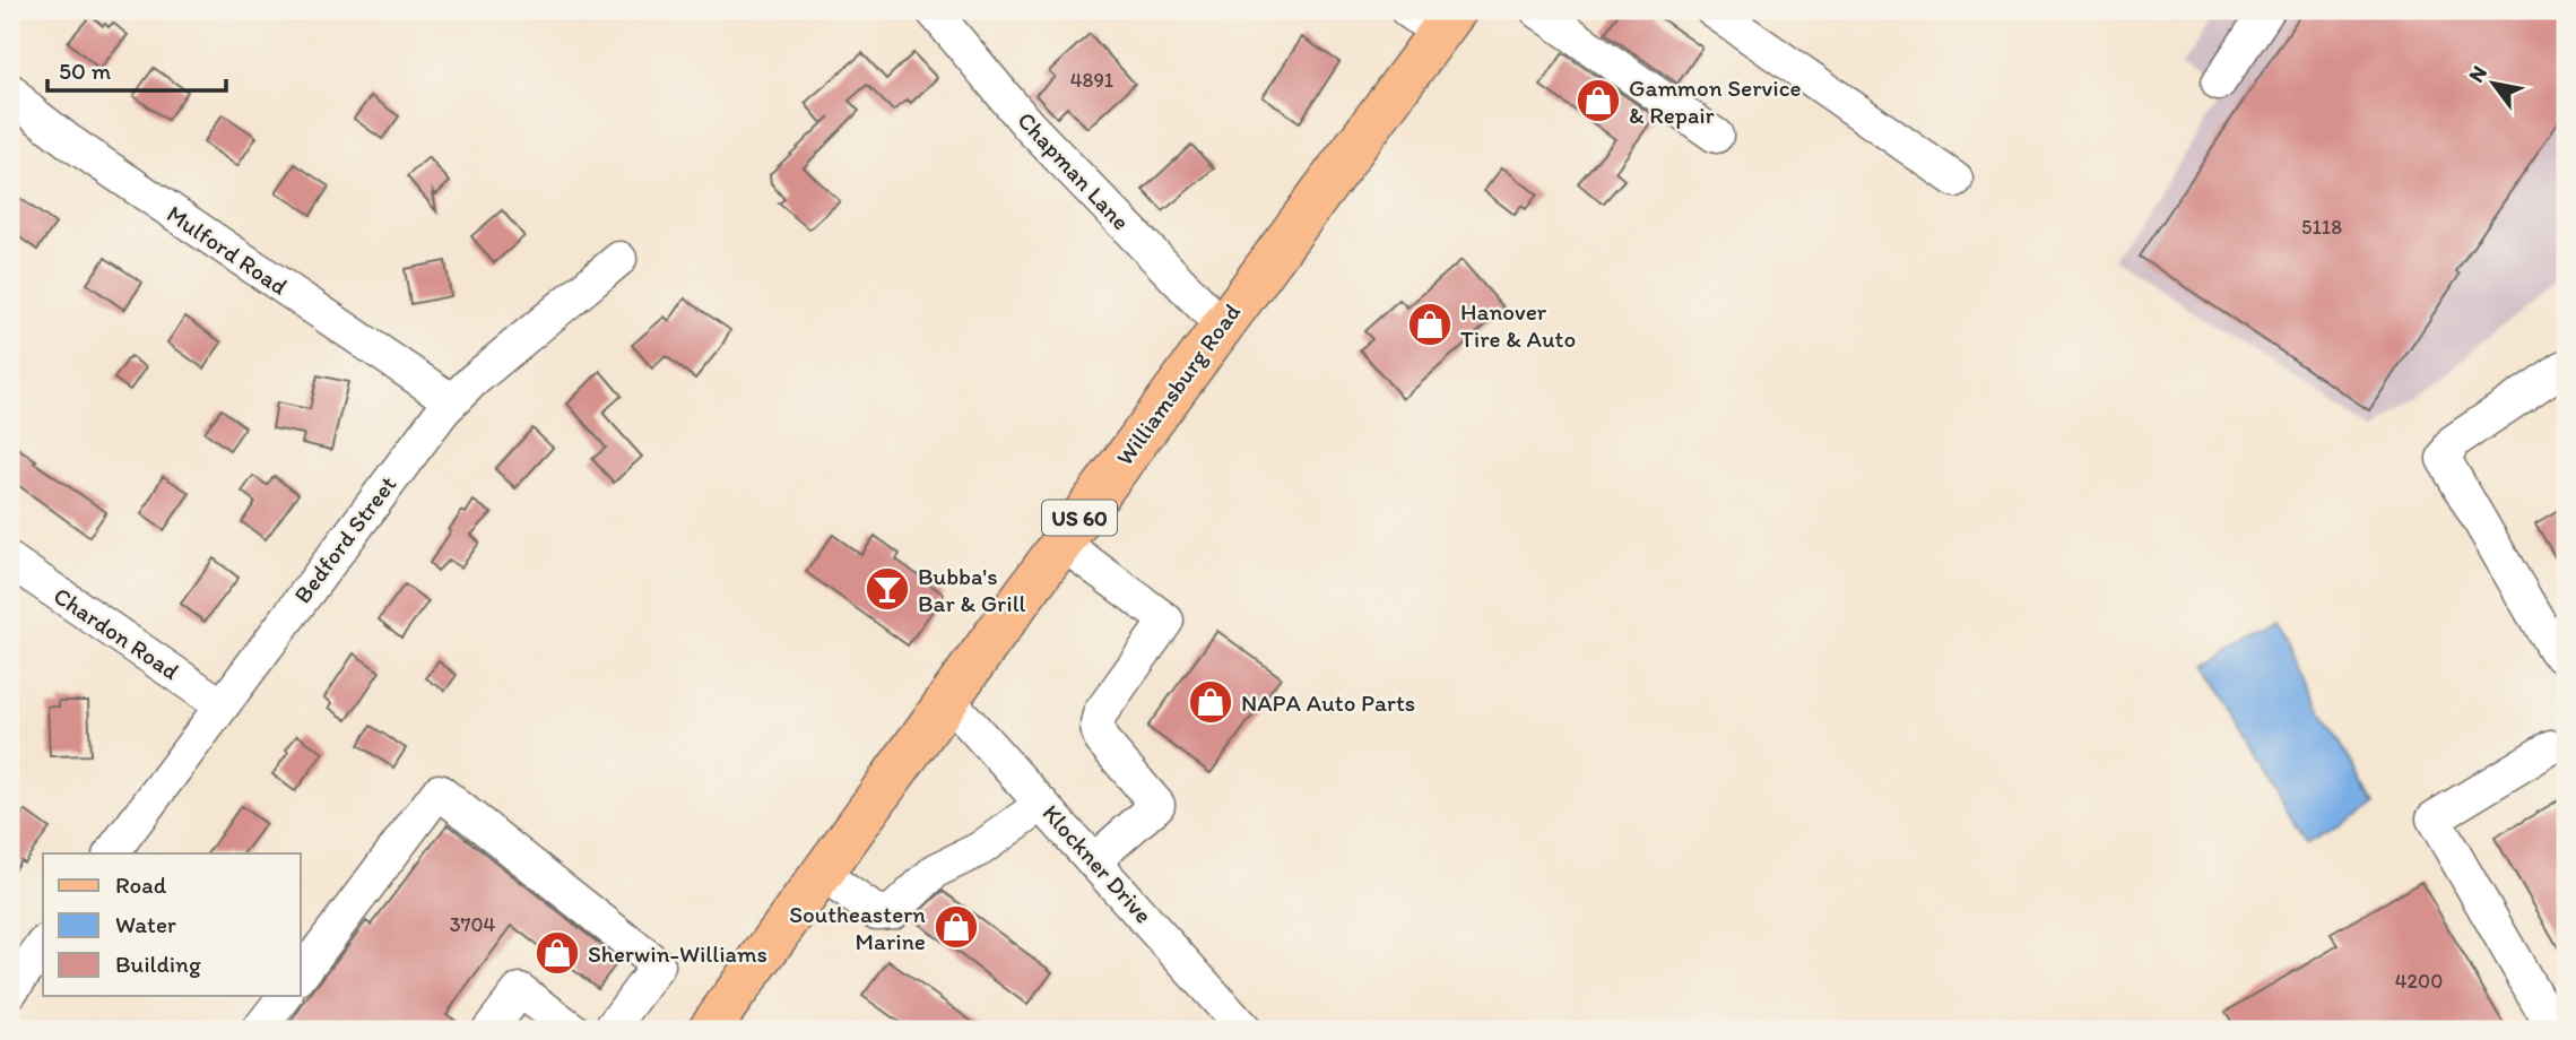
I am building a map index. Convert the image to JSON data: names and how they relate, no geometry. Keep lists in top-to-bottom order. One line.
{"streets":{"main road":["Williamsburg Road","US 60"],"street":["Chapman Lane","Mulford Road","Bedford Street","Chardon Road","Klockner Drive"]},"crossings":[["Chapman Lane","Williamsburg Road"],["Mulford Road","Bedford Street"],["Williamsburg Road","Klockner Drive"],["Bedford Street","Chardon Road"]],"places":{"shop":["Gammon Service & Repair","Hanover Tire & Auto","NAPA Auto Parts","Southeastern Marine","Sherwin-Williams"],"bar":["Bubba's Bar & Grill"]},"house_numbers":["4891","5118","3704","4200"],"legend":["Road","Water","Building"],"scale_bar":"50 m","north":"top left"}
